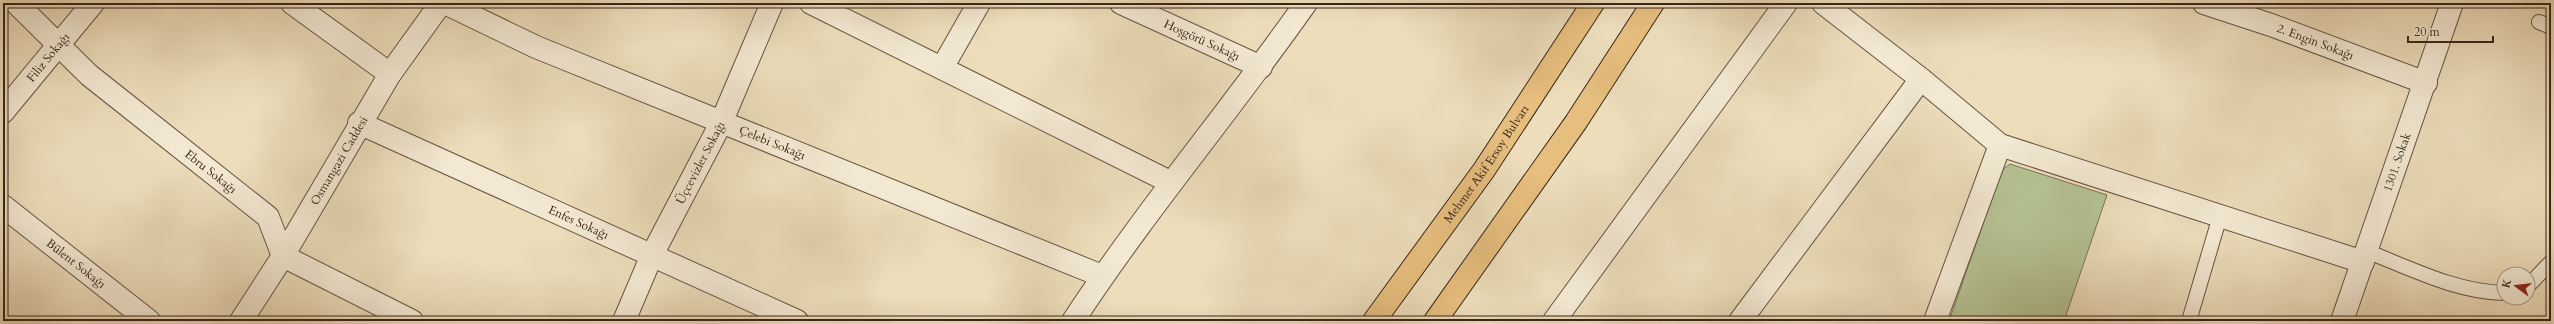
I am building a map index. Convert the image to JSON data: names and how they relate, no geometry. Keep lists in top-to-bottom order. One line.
{"streets":{"main road":["Mehmet Akif Ersoy Bulvarı"],"street":["Hoşgörü Sokağı","2. Engin Sokağı","Filiz Sokağı","Çelebi Sokağı","Osmangazi Caddesi","1301. Sokak","Üçcevizler Sokağı","Ebru Sokağı","Enfes Sokağı","Bülent Sokağı"]},"crossings":[["2. Engin Sokağı","1301. Sokak"],["Filiz Sokağı","Ebru Sokağı"],["Çelebi Sokağı","Üçcevizler Sokağı"],["Osmangazi Caddesi","Ebru Sokağı"],["Osmangazi Caddesi","Enfes Sokağı"],["Üçcevizler Sokağı","Enfes Sokağı"]],"scale_bar":"20 m","north":"left"}
